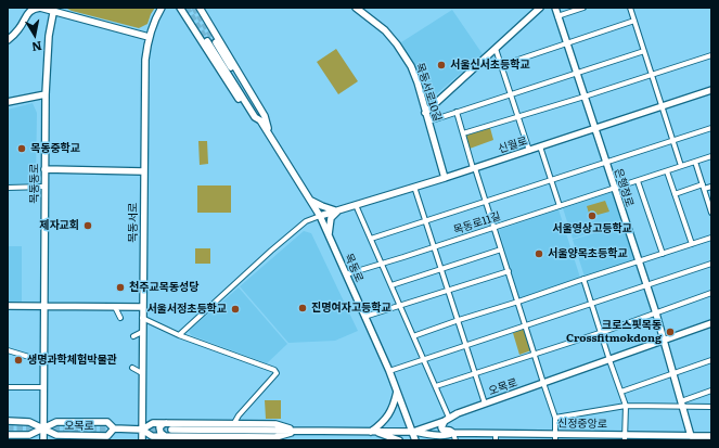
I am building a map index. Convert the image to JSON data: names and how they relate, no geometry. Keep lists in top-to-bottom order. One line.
{"streets":{"main road":["목동서로10길","신월로","목동동로","은행정로","목동서로","목동로","오목로","신정중앙로"],"street":["목동로11길"]},"crossings":[["목동서로10길","신월로"],["신월로","은행정로"],["신월로","목동로"],["목동동로","오목로"],["은행정로","목동로11길"],["은행정로","오목로"],["은행정로","신정중앙로"],["목동서로","오목로"],["목동로11길","목동로"],["목동로","오목로"],["목동로","신정중앙로"],["오목로","신정중앙로"]],"places":["서울신서초등학교","목동중학교","서울영상고등학교","제자교회","서울양목초등학교","천주교목동성당","진명여자고등학교","서울서정초등학교","크로스핏목동 Crossfitmokdong","생명과학체험박물관"],"north":"bottom"}
